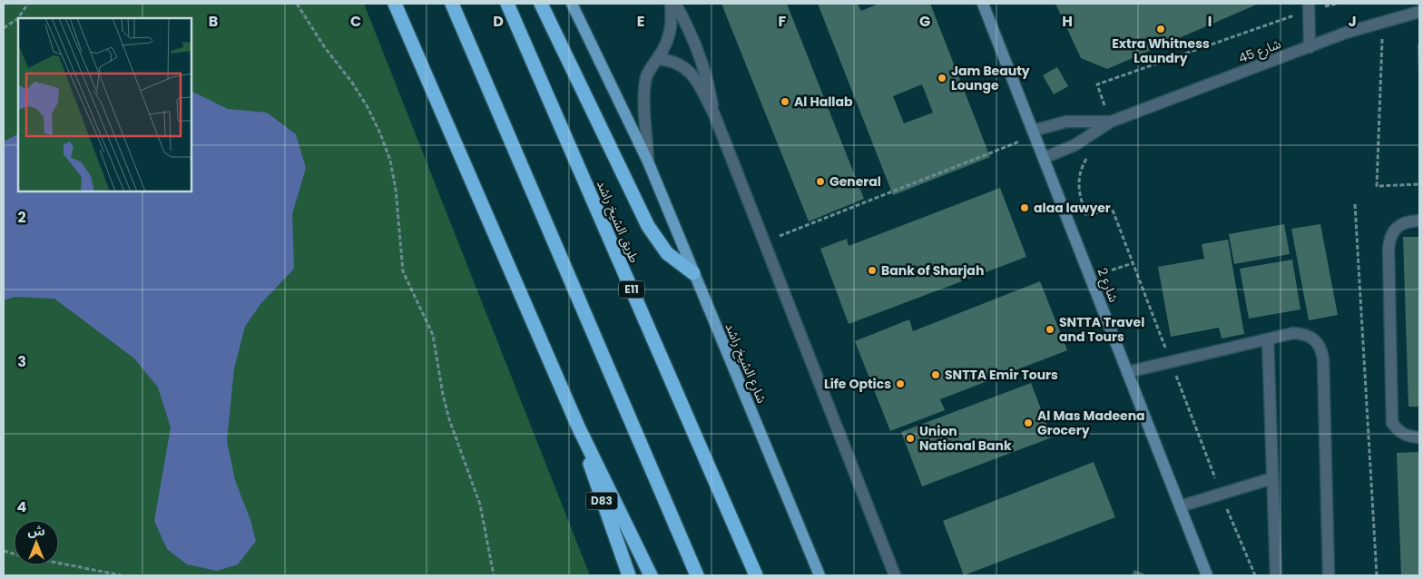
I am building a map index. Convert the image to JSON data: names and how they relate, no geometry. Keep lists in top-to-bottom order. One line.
{"streets":{"highway":["طريق الشيخ راشد","E11","D83"],"main road":["شارع الشيخ راشد"],"street":["شارع 2"],"lane":["شارع 45"]},"crossings":[["شارع 45","شارع 2"]],"places":["Extra Whitness Laundry","Jam Beauty Lounge","Al Hallab","General","alaa lawyer","Bank of Sharjah","SNTTA Travel and Tours","SNTTA Emir Tours","Life Optics","Al Mas Madeena Grocery","Union National Bank"],"north":"top","grid":{"columns":["B","C","D","E","F","G","H","I","J"],"rows":["2","3","4"]}}
